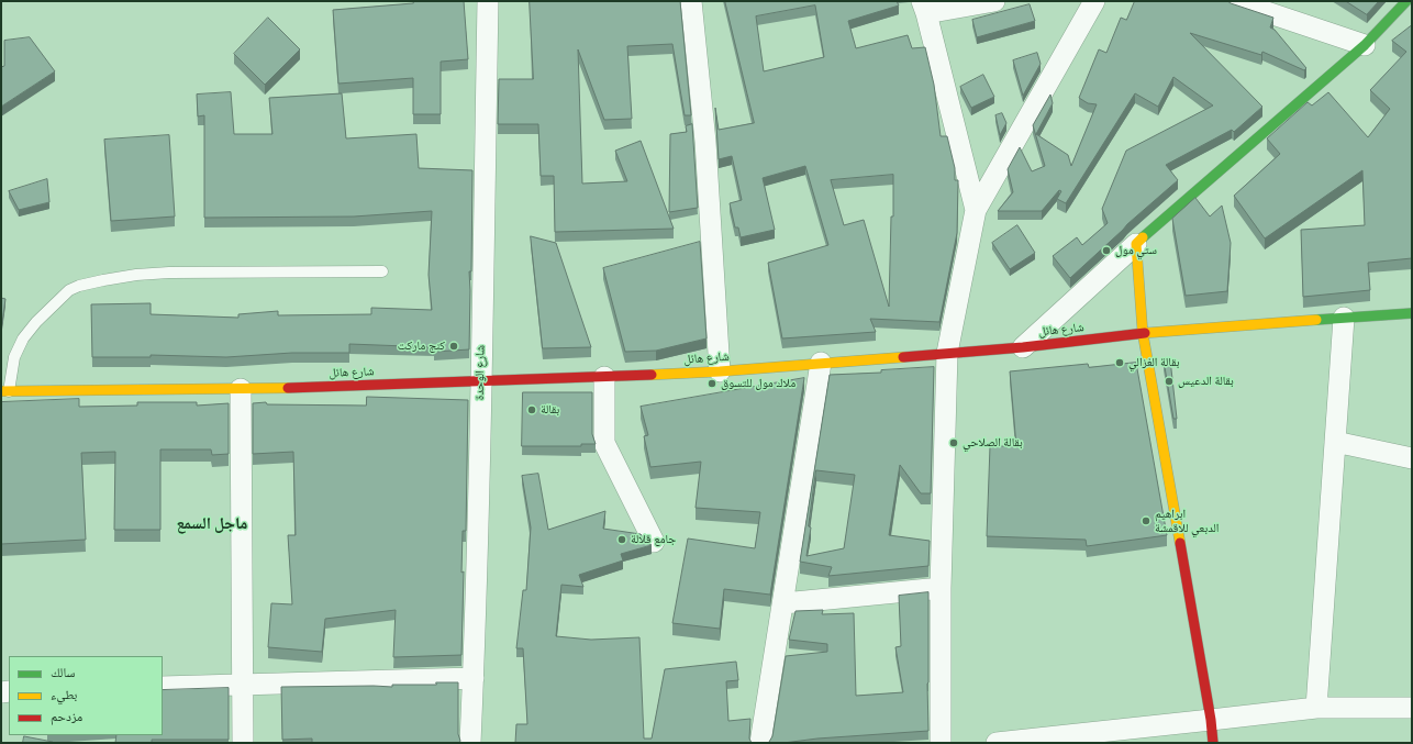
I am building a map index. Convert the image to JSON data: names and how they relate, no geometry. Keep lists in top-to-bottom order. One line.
{"streets":{"street":["شارع هائل","شارع الوحدة"]},"crossings":[["شارع هائل","شارع الوحدة"]],"districts":["ماجل السمع"],"places":["ستي مول","كنج ماركت","بقالة الغزالي","بقالة الدعيس","ملاك مول للتسوق","بقالة","بقالة الصلاحي","ابراهيم الدبعي للاقمشة","جامع قلالة"],"legend":["سالك","بطيء","مزدحم"]}
